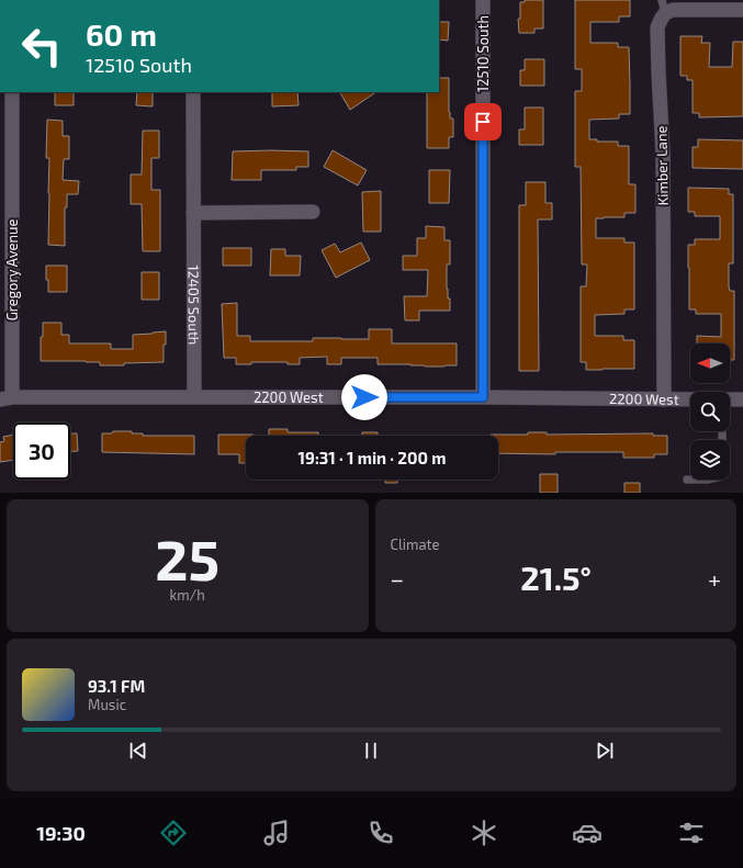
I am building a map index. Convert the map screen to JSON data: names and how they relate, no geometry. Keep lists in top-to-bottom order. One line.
{"streets":{"street":["12510 South","Kimber Lane","Gregory Avenue","12405 South","2200 West"]},"crossings":[["12510 South","2200 West"],["Kimber Lane","2200 West"],["Gregory Avenue","2200 West"],["12405 South","2200 West"]],"north":"left","page":{"turn":["60 m","12510 South"],"limit":"30","trip":"19:31 · 1 min · 200 m","tile":[["25","km/h"],"Climate"],"heat":["−","21.5°","+"],"song":["93.1 FM","Music"],"tabs":"19:30"}}
